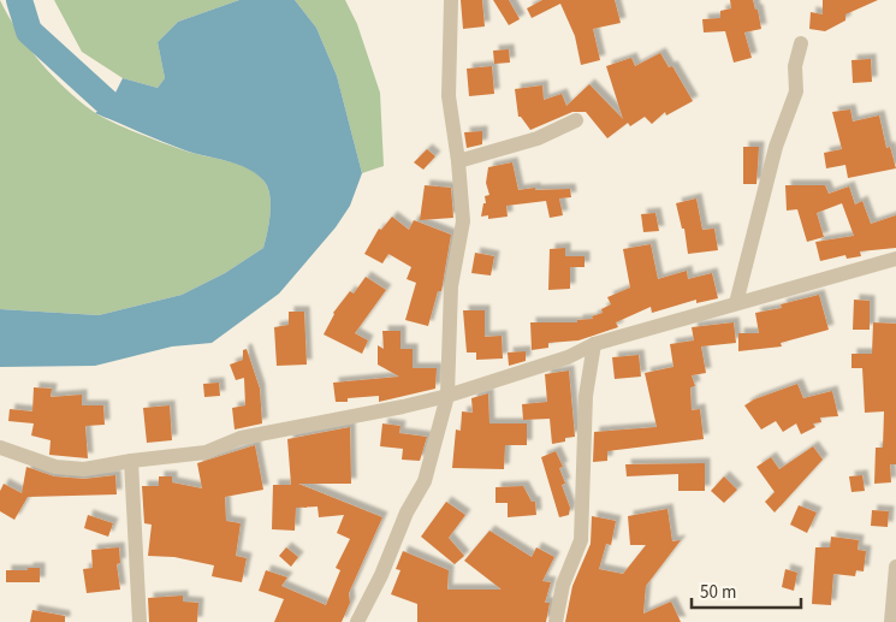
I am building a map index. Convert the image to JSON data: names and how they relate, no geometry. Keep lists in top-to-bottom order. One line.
{"scale_bar":"50 m"}
